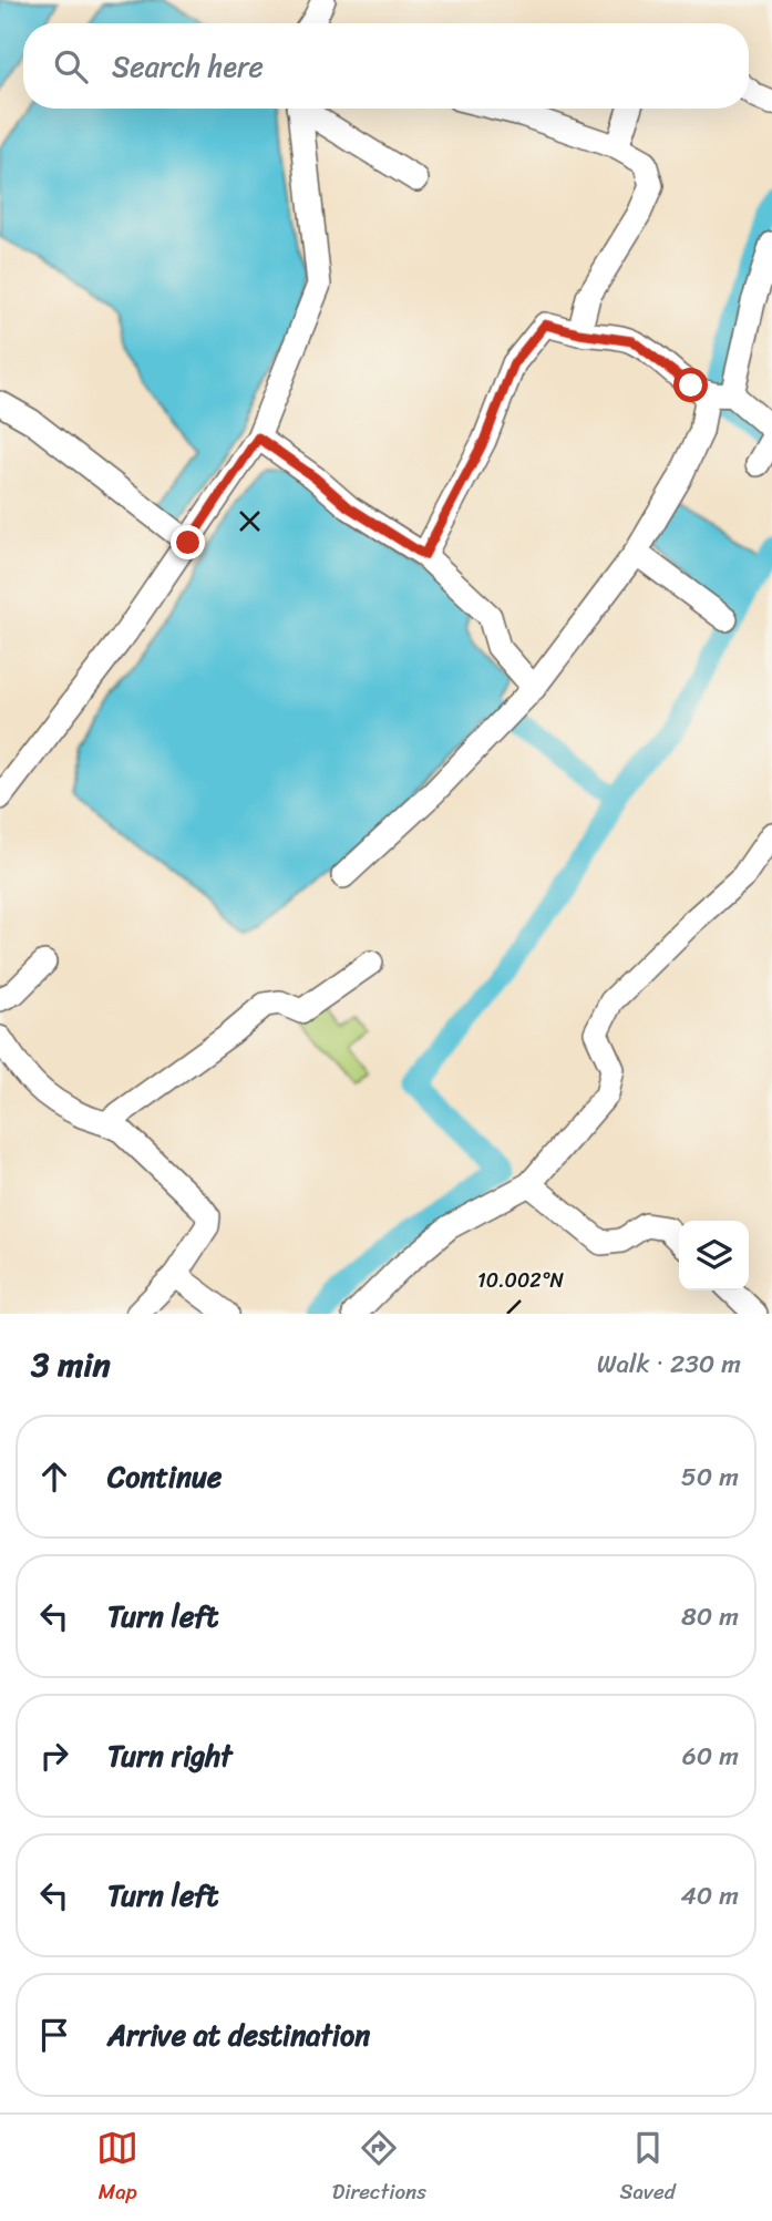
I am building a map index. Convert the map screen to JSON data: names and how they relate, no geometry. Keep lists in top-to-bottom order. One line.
{"page":{"search":"Search here","heading":["3 min","Walk · 230 m"],"list":[["Continue","50 m"],["Turn left","80 m"],["Turn right","60 m"],["Turn left","40 m"],"Arrive at destination"],"nav":["Map","Directions","Saved"]},"coordinates":["10.002°N"]}
